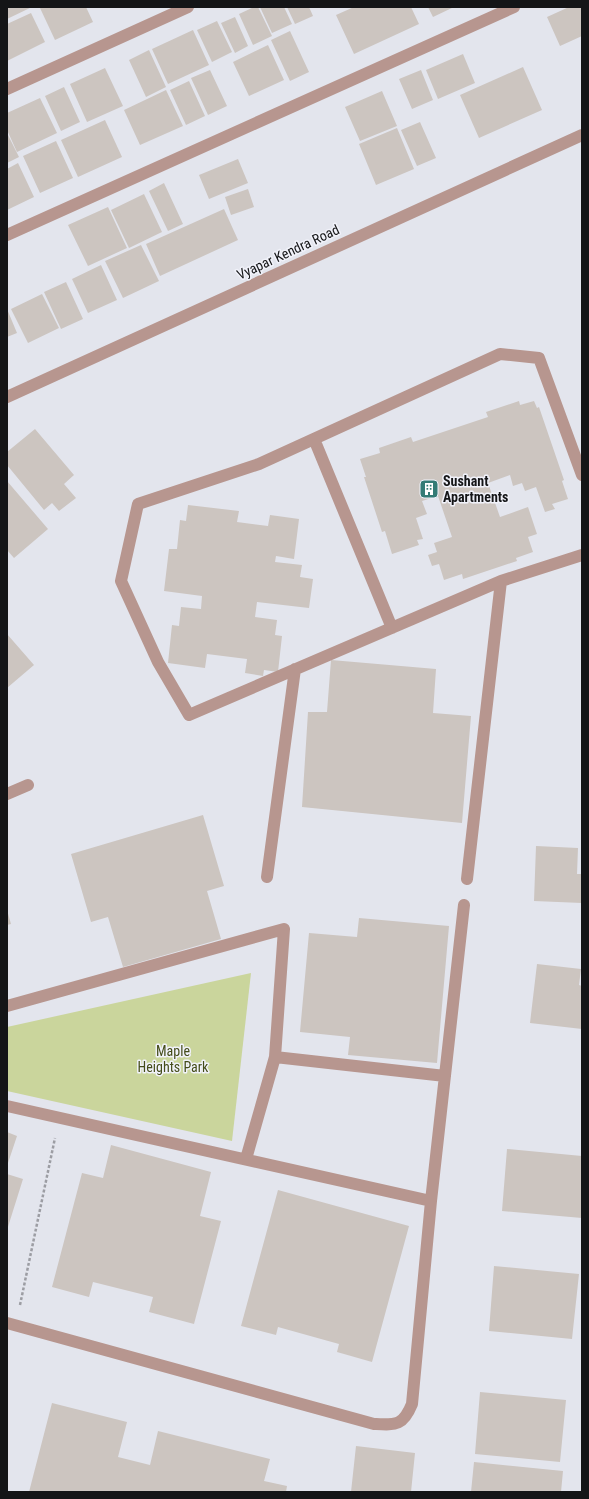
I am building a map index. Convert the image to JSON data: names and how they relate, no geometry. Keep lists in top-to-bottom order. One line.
{"streets":{"street":["Vyapar Kendra Road"]},"parks":["Maple Heights Park"],"places":{"building":["Sushant Apartments"]}}
